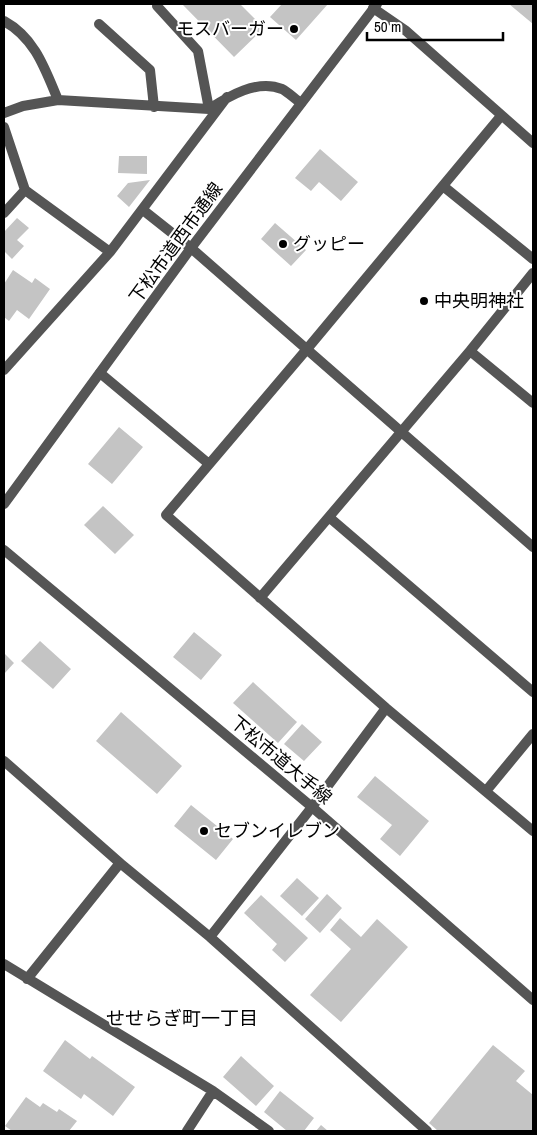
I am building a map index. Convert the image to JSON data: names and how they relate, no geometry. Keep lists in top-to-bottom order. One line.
{"streets":{"street":["下松市道西市通線","下松市道大手線"]},"districts":["せせらぎ町一丁目"],"places":["モスバーガー","グッピー","中央明神社","セブンイレブン"],"scale_bar":"50 m"}
